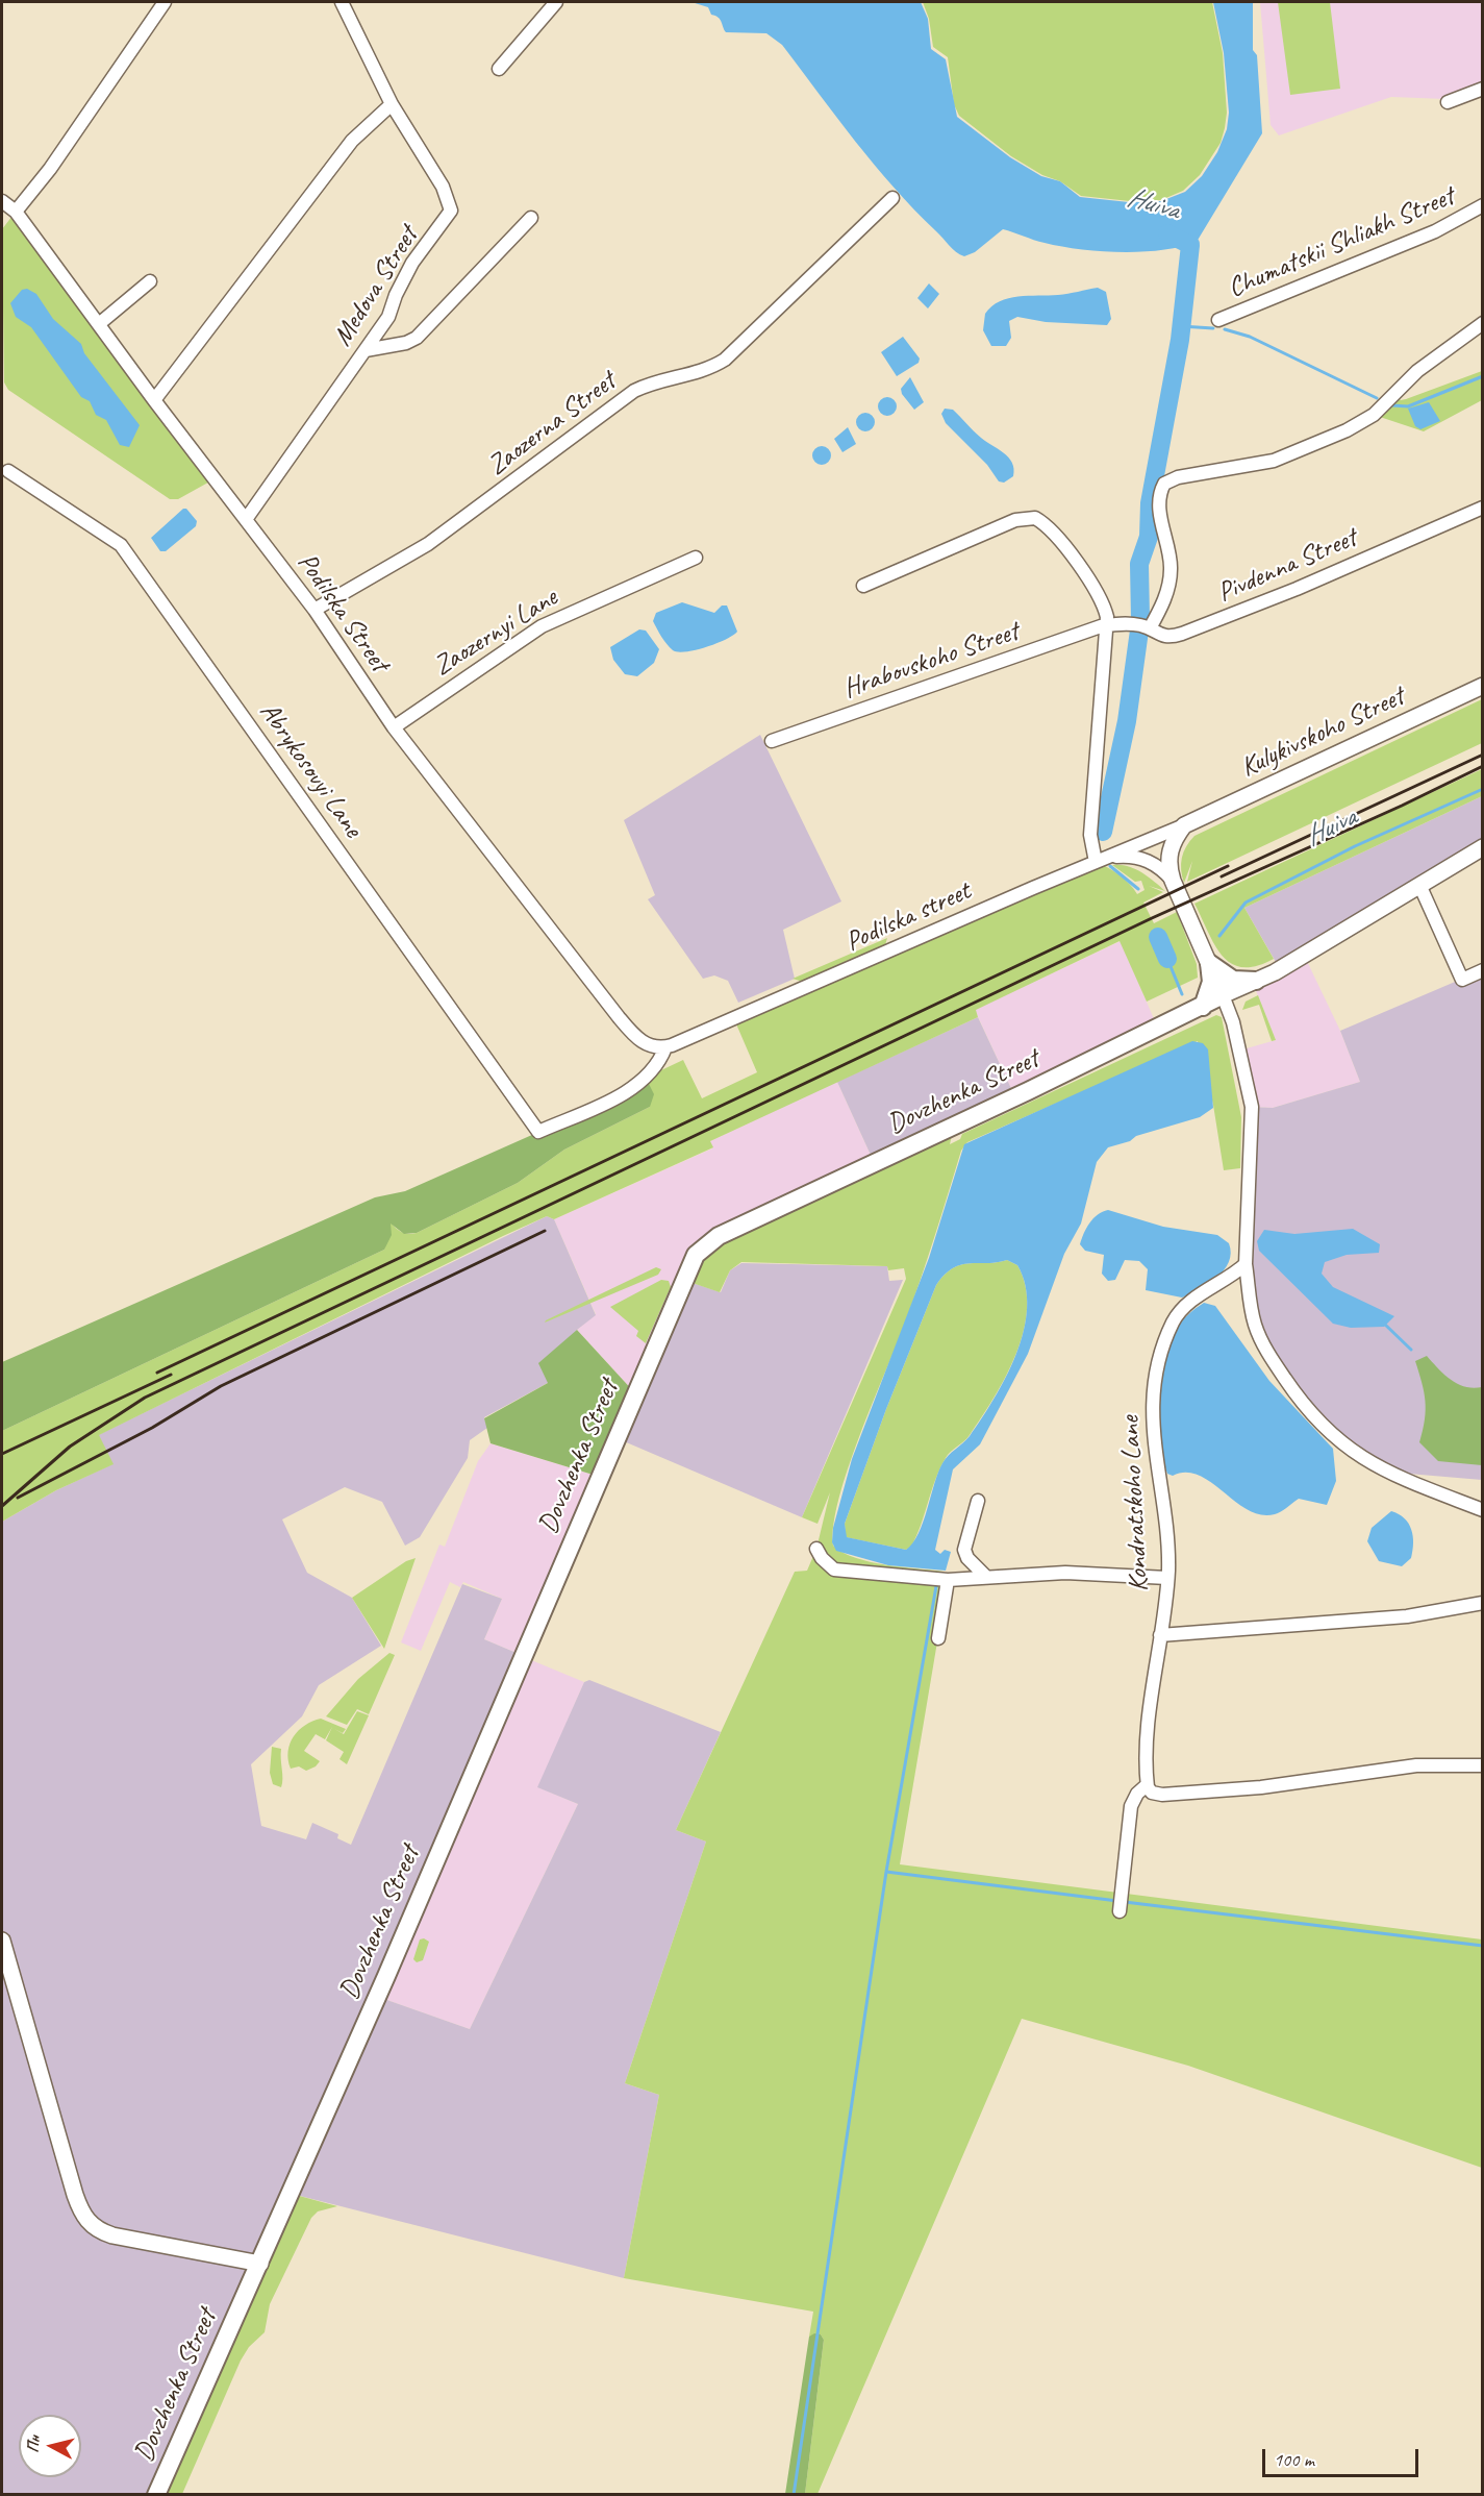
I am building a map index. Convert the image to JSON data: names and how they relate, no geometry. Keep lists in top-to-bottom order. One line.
{"streets":{"main road":["Dovzhenka Street"],"street":["Chumatskii Shliakh Street","Medova Street","Zaozerna Street","Pivdenna Street","Podilska Street","Zaozernyi Lane","Hrabovskoho Street","Kulykivskoho Street","Abrykosovyi Lane","Podilska street","Kondratskoho Lane"]},"crossings":[["Medova Street","Podilska Street"],["Zaozerna Street","Podilska Street"],["Pivdenna Street","Hrabovskoho Street"],["Podilska Street","Zaozernyi Lane"],["Kulykivskoho Street","Podilska street"],["Abrykosovyi Lane","Podilska street"]],"water":["Huiva"],"scale_bar":"100 m","north":"left"}
